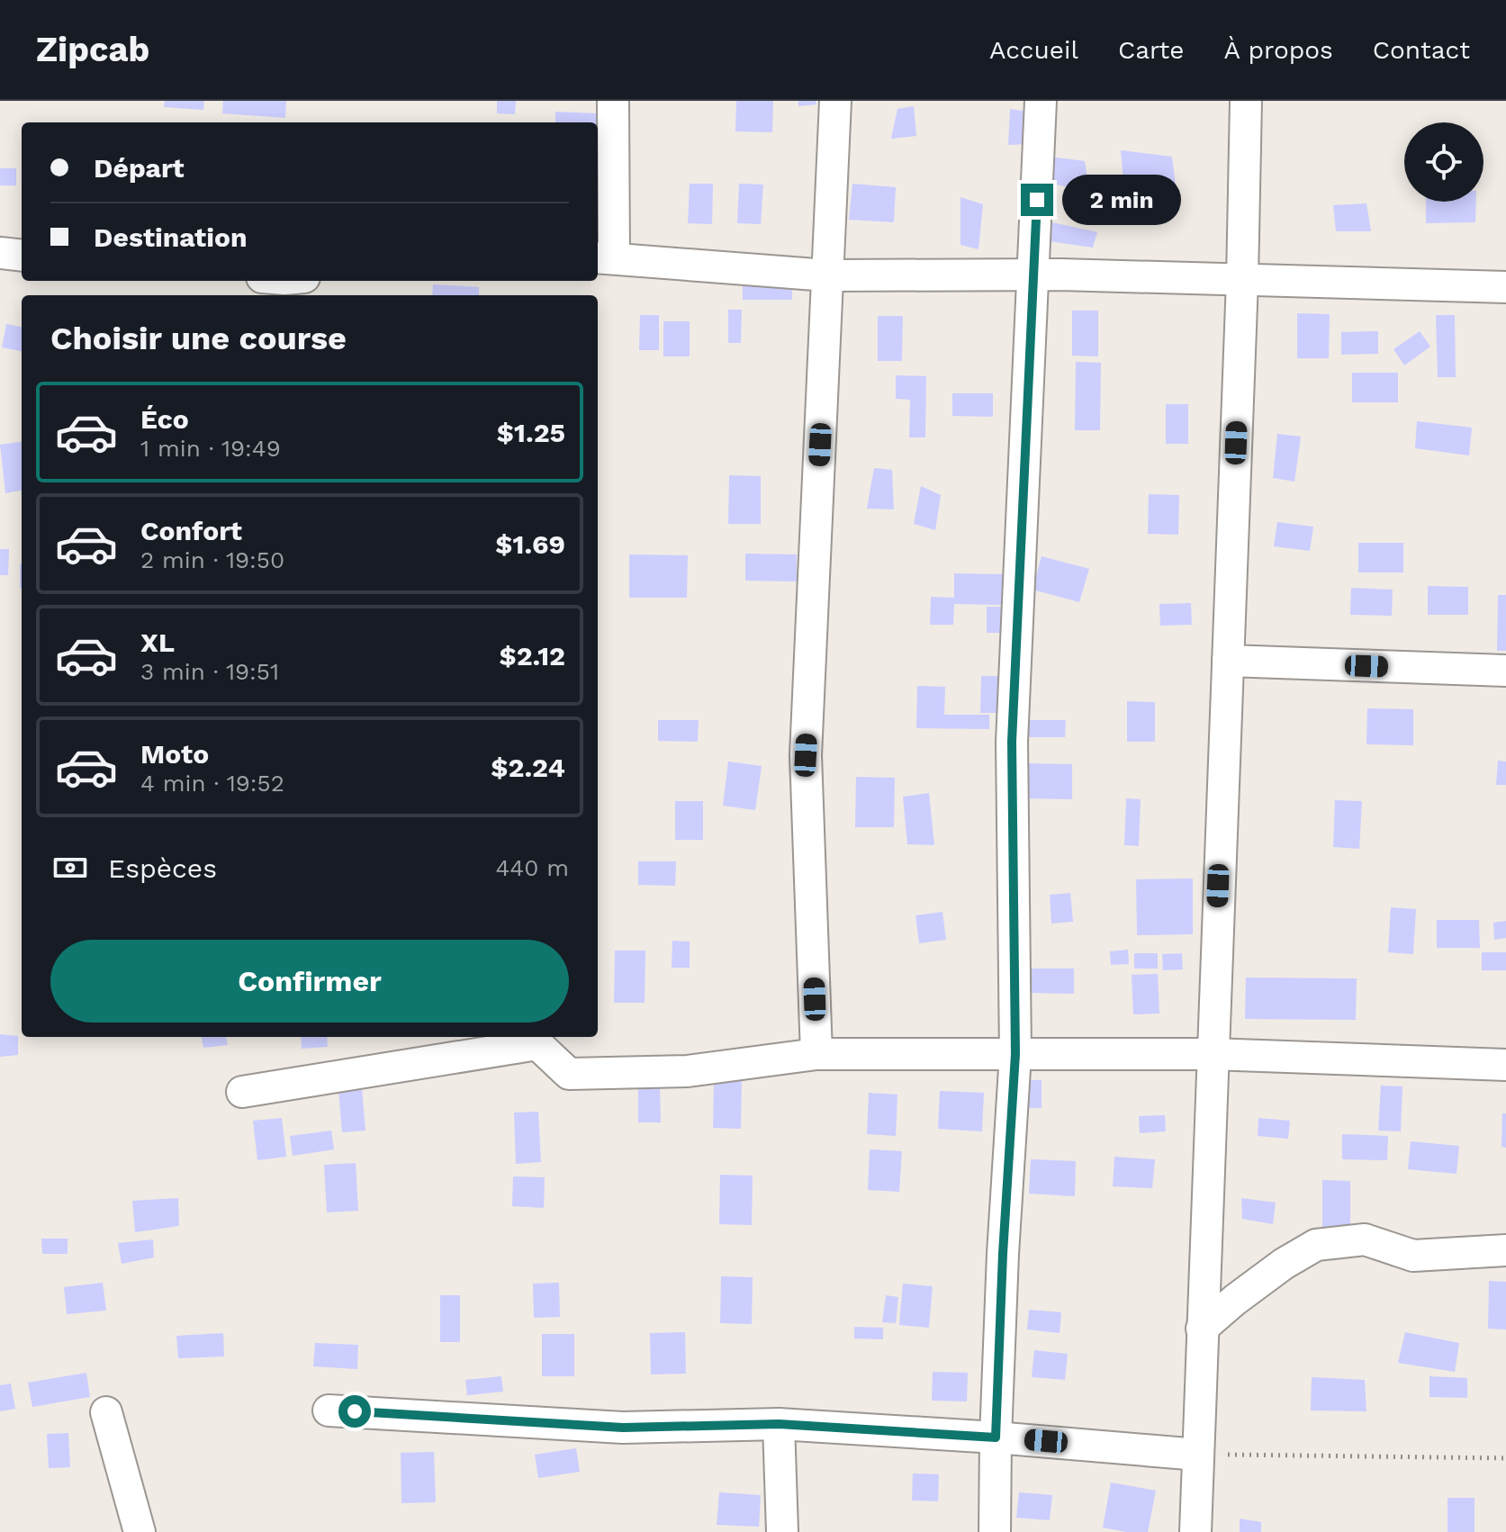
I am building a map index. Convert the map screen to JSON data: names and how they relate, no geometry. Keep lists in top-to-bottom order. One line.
{"page":{"header":"Zipcab","nav":["Accueil","Carte","À propos","Contact"],"banner":["Départ","Destination"],"bubble":"2 min","heading":"Choisir une course","list":[{"name":"Éco","note":"1 min · 19:49","value":"$1.25"},{"name":"Confort","note":"2 min · 19:50","value":"$1.69"},{"name":"XL","note":"3 min · 19:51","value":"$2.12"},{"name":"Moto","note":"4 min · 19:52","value":"$2.24"}],"pay":["Espèces","440 m"],"buttons":"Confirmer"}}
